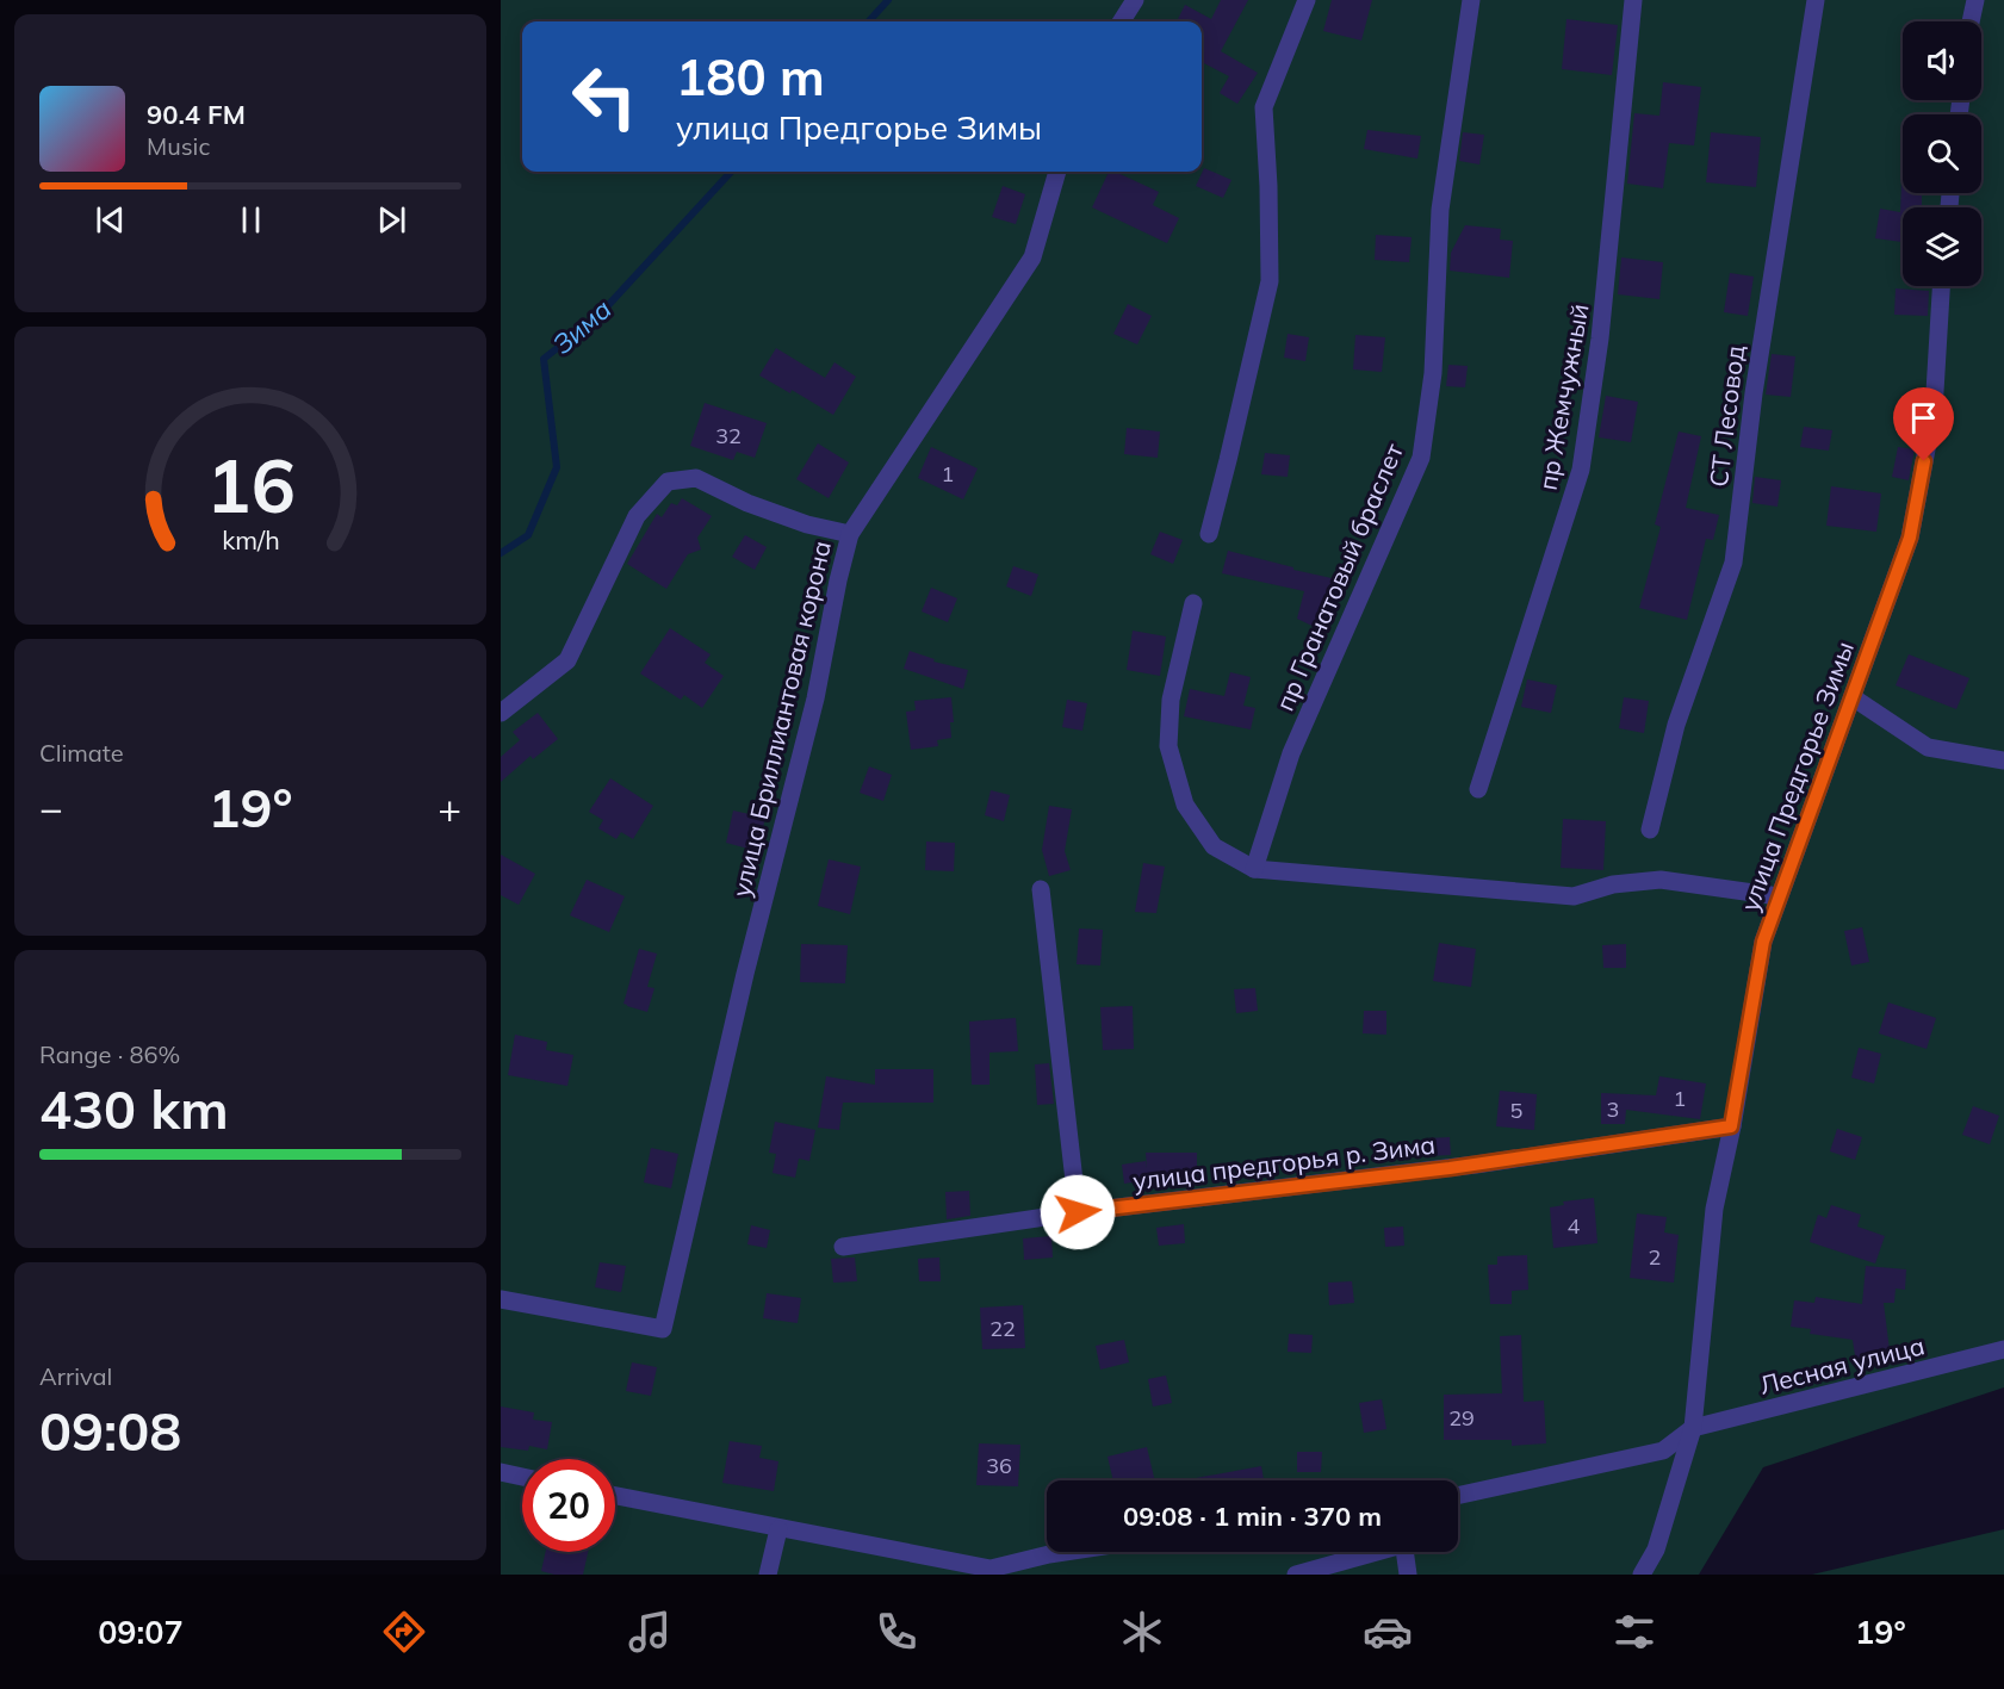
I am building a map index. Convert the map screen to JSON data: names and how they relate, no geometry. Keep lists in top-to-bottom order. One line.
{"streets":{"street":["пр Жемчужный","СТ Лесовод","пр Гранатовый браслет","улица Бриллиантовая корона","улица Предгорье Зимы","улица предгорья р. Зима","Лесная улица"]},"crossings":[["улица Предгорье Зимы","улица предгорья р. Зима"],["улица Предгорье Зимы","Лесная улица"]],"water":["Зима"],"house_numbers":["32","1","1","3","5","4","2","22","29","36"],"page":{"turn":["180 m","улица Предгорье Зимы"],"song":["90.4 FM","Music"],"tile":["Climate",["Range · 86%","430 km"],["Arrival","09:08"]],"heat":["−","19°","+"],"limit":"20","trip":"09:08 · 1 min · 370 m","tabs":["09:07","19°"],"gauge":["16","km/h"]}}
